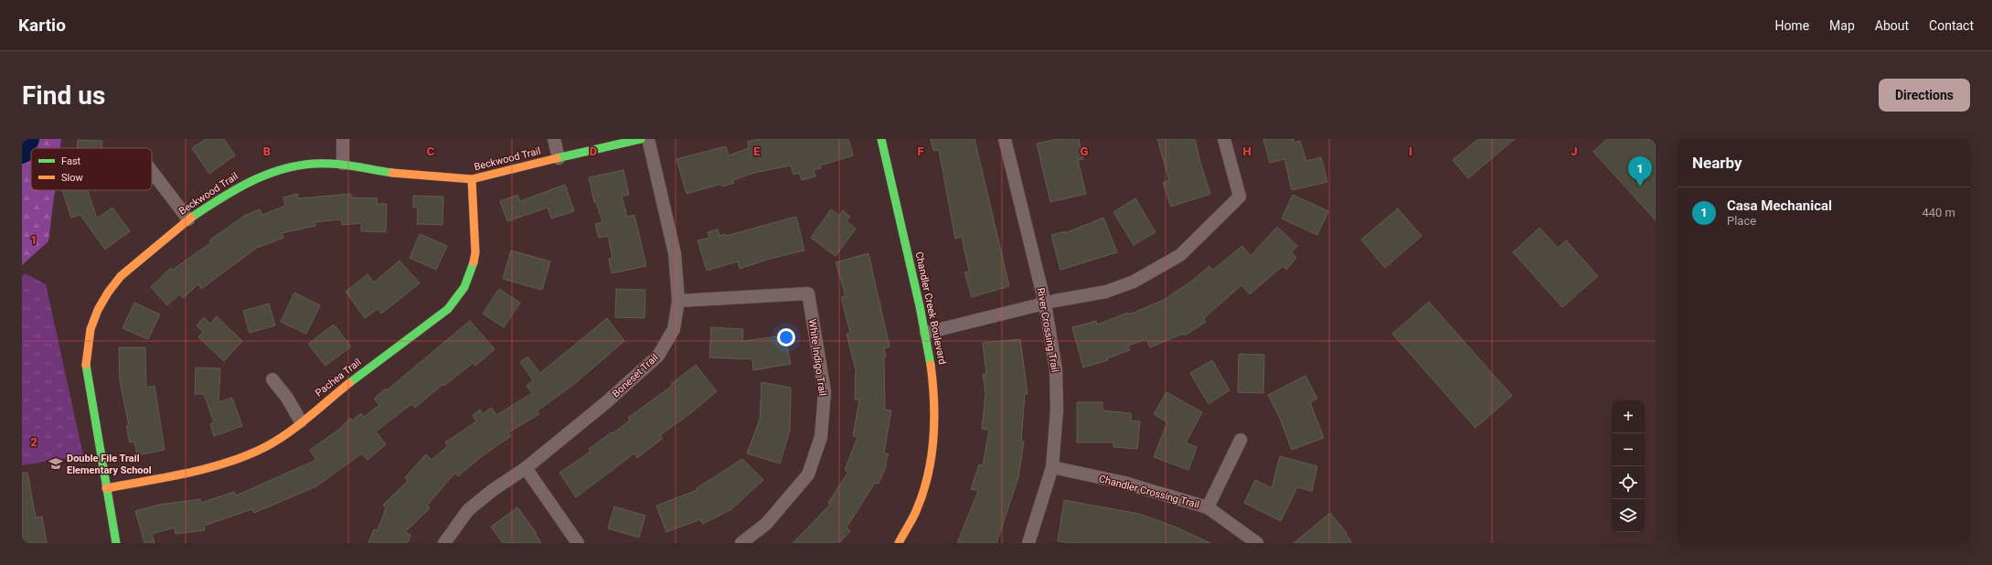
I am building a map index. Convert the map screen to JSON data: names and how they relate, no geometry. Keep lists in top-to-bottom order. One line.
{"streets":{"street":["Beckwood Trail","Chandler Creek Boulevard","River Crossing Trail","White Indigo Trail","Boneset Trail","Pachea Trail","Chandler Crossing Trail"]},"crossings":[["Beckwood Trail","Pachea Trail"],["River Crossing Trail","Chandler Crossing Trail"],["White Indigo Trail","Boneset Trail"]],"places":{"school or university":["Double File Trail Elementary School"]},"legend":["Fast","Slow"],"page":{"header":"Kartio","nav":["Home","Map","About","Contact"],"buttons":"Directions","title":"Find us","heading":"Nearby","pins":"1","list":[{"mark":"1","name":"Casa Mechanical","note":"Place","value":"440 m"}],"map_buttons":["+","−"]},"grid":{"columns":["B","C","D","E","F","G","H","I","J"],"rows":["1","2"]}}
